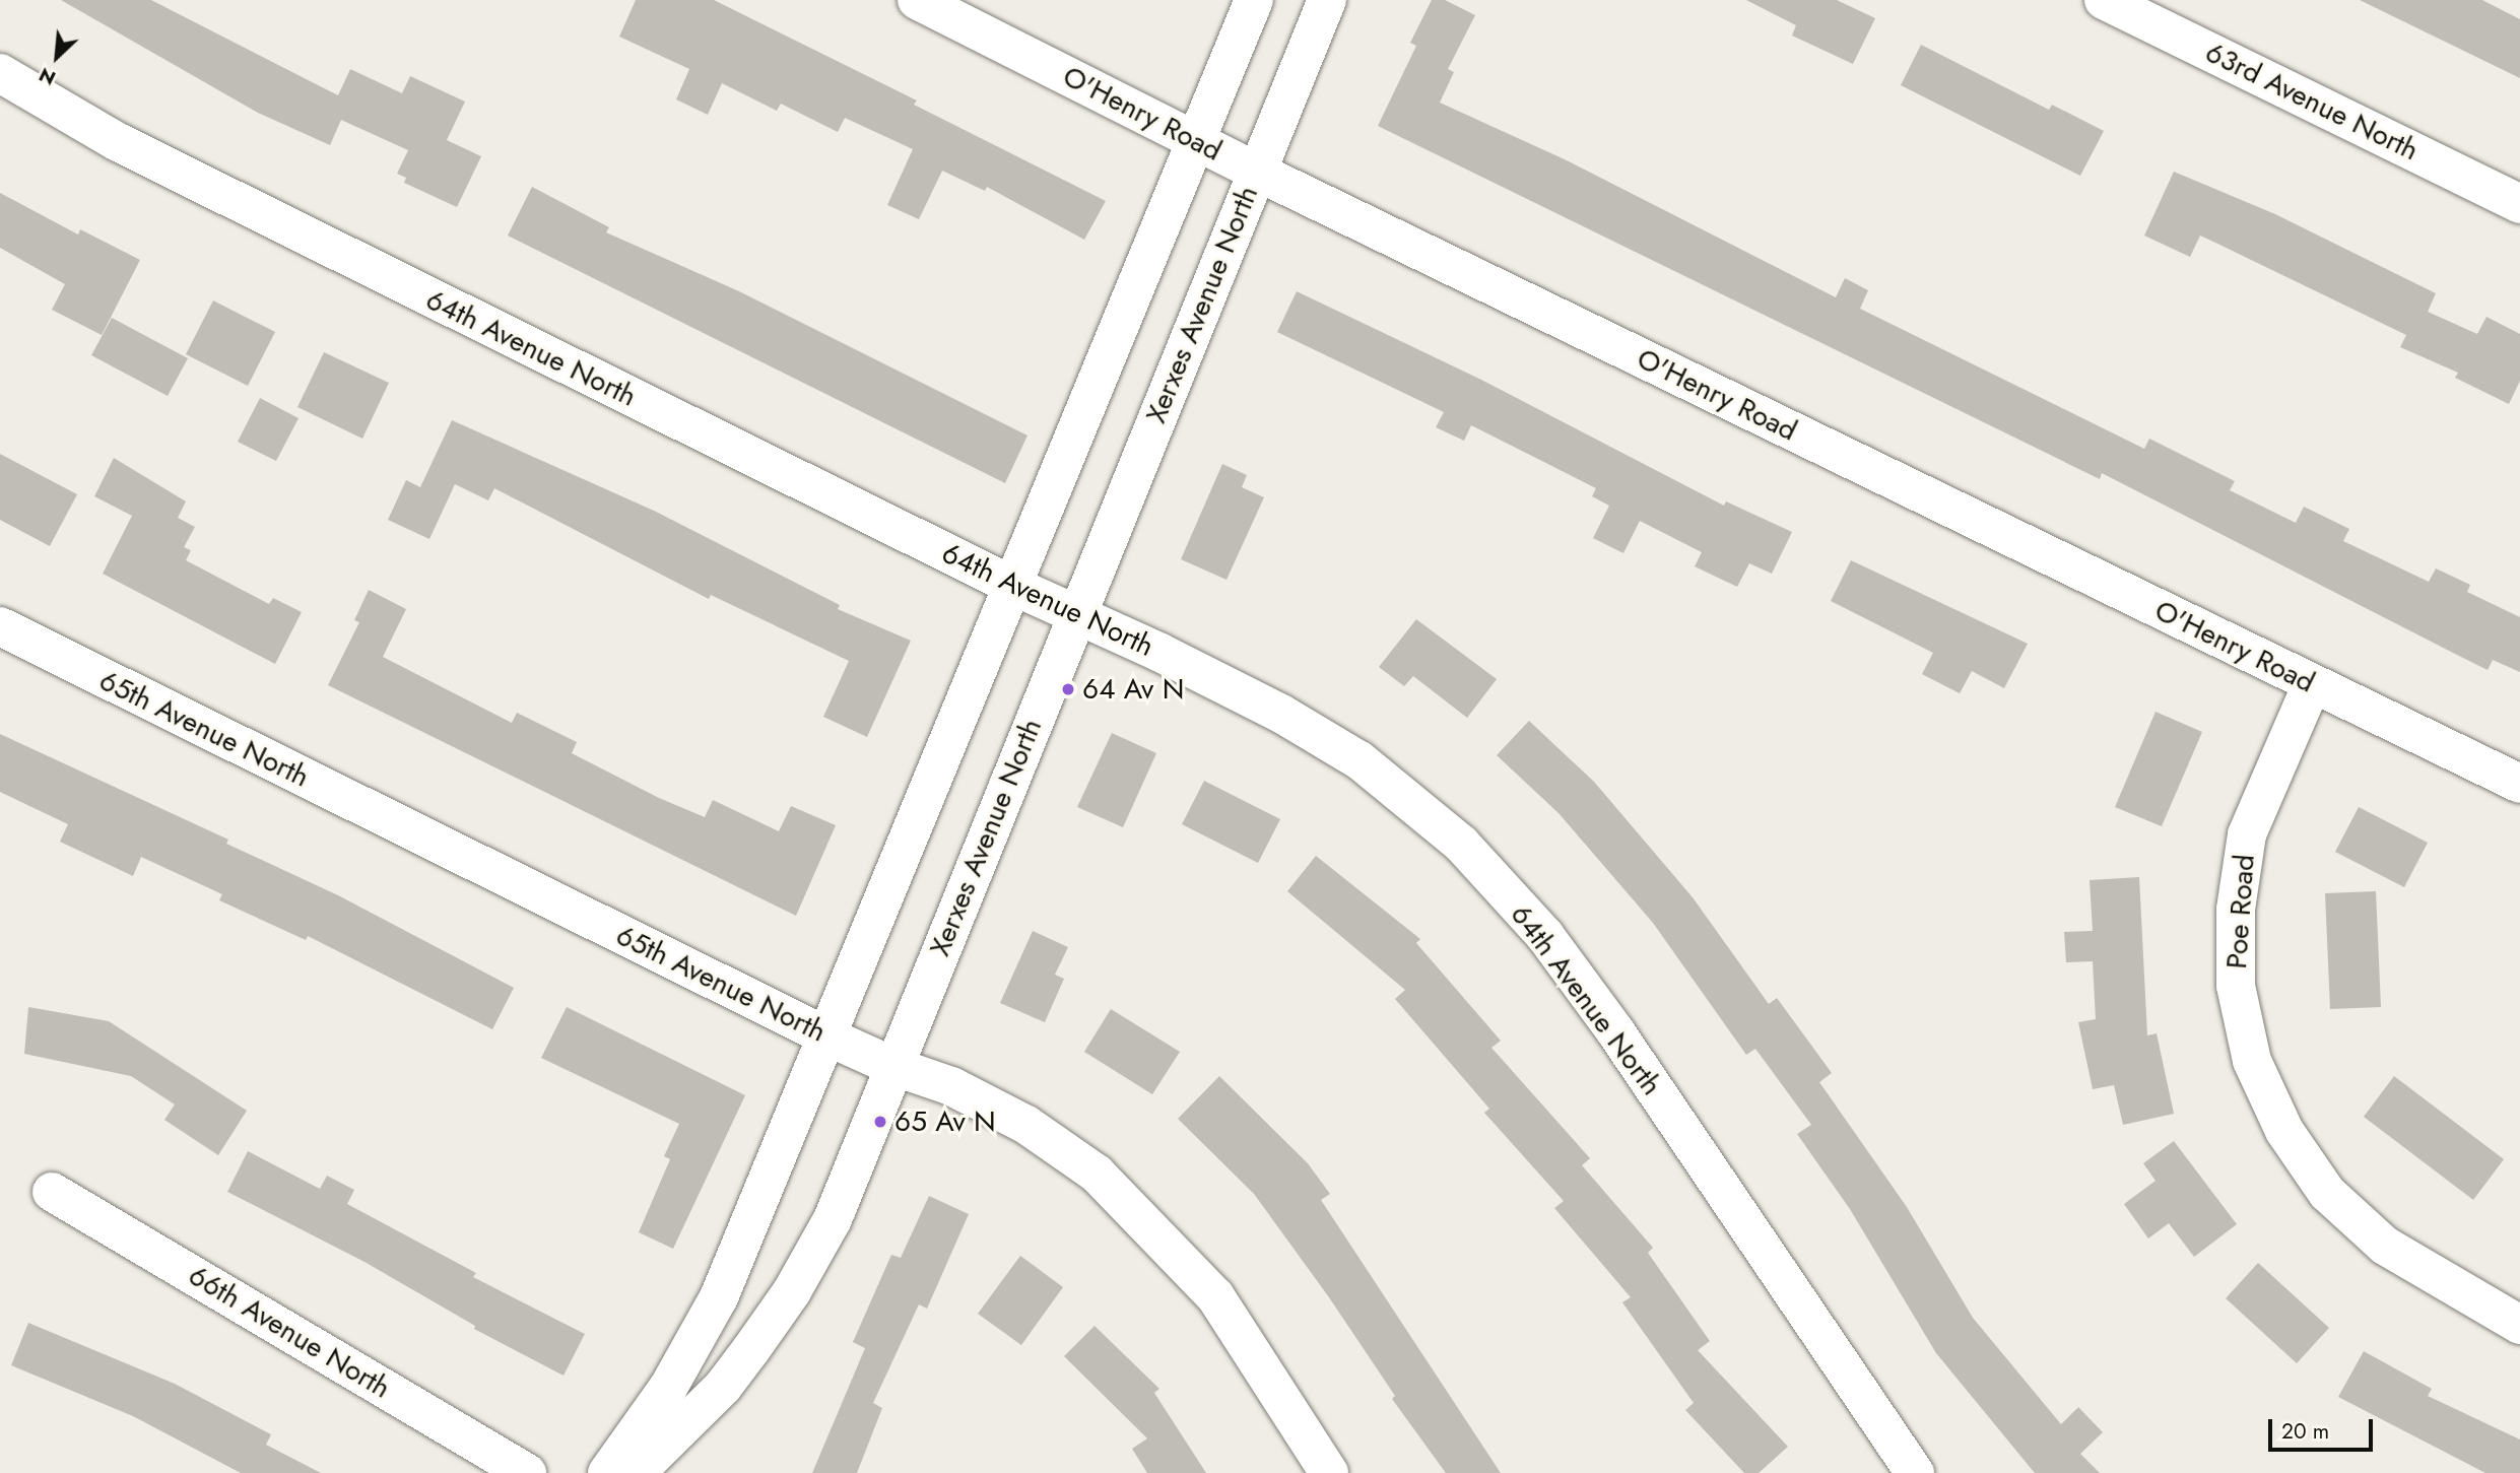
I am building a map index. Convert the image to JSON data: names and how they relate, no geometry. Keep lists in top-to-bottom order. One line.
{"streets":{"street":["63rd Avenue North","O'Henry Road","Xerxes Avenue North","64th Avenue North","65th Avenue North","Poe Road","66th Avenue North"]},"crossings":[["O'Henry Road","Xerxes Avenue North"],["O'Henry Road","Poe Road"],["Xerxes Avenue North","64th Avenue North"],["Xerxes Avenue North","65th Avenue North"]],"places":["64 Av N","65 Av N"],"scale_bar":"20 m","north":"bottom left"}
